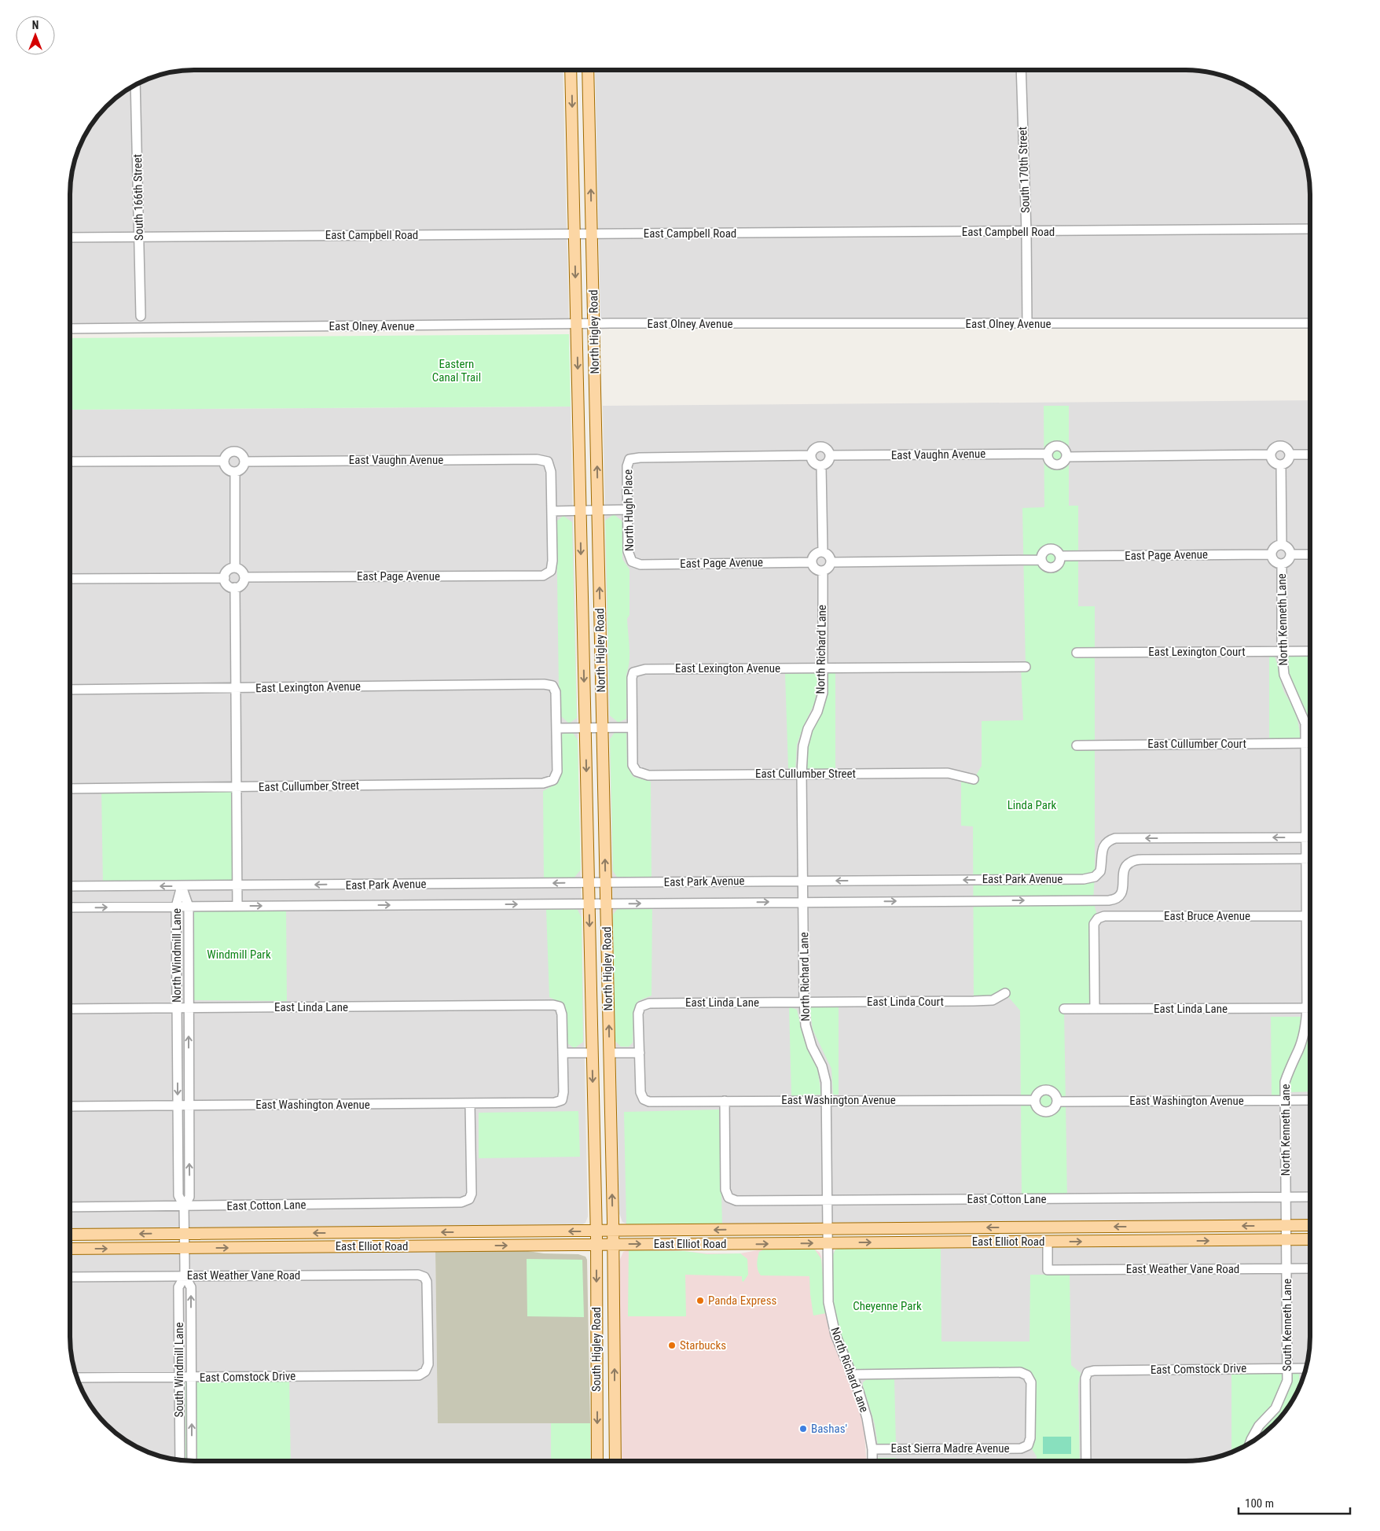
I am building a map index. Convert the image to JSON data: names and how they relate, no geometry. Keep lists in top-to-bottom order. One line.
{"streets":{"main road":["North Higley Road","East Elliot Road","South Higley Road"],"street":["South 170th Street","South 166th Street","East Campbell Road","East Olney Avenue","East Vaughn Avenue","North Hugh Place","East Page Avenue","North Kenneth Lane","North Richard Lane","East Lexington Court","East Lexington Avenue","East Cullumber Court","East Cullumber Street","East Park Avenue","East Bruce Avenue","North Windmill Lane","East Linda Court","East Linda Lane","East Washington Avenue","East Cotton Lane","East Weather Vane Road","South Kenneth Lane","East Comstock Drive","South Windmill Lane","East Sierra Madre Avenue"]},"crossings":[["South 170th Street","East Campbell Road"],["South 170th Street","East Olney Avenue"],["South 166th Street","East Campbell Road"],["East Campbell Road","North Higley Road"],["East Olney Avenue","North Higley Road"],["North Higley Road","East Park Avenue"],["North Higley Road","East Elliot Road"],["North Higley Road","South Higley Road"],["East Vaughn Avenue","North Hugh Place"],["East Vaughn Avenue","East Page Avenue"],["North Hugh Place","East Page Avenue"],["East Page Avenue","North Kenneth Lane"],["East Page Avenue","North Richard Lane"],["North Kenneth Lane","East Lexington Court"],["North Kenneth Lane","East Cullumber Court"],["North Kenneth Lane","East Park Avenue"],["North Kenneth Lane","East Bruce Avenue"],["North Kenneth Lane","East Linda Lane"],["North Kenneth Lane","East Washington Avenue"],["North Kenneth Lane","East Cotton Lane"],["North Kenneth Lane","East Elliot Road"],["North Kenneth Lane","South Kenneth Lane"],["North Richard Lane","East Lexington Avenue"],["North Richard Lane","East Cullumber Street"],["North Richard Lane","East Park Avenue"],["North Richard Lane","East Linda Court"],["North Richard Lane","East Linda Lane"],["North Richard Lane","East Washington Avenue"],["North Richard Lane","East Cotton Lane"],["North Richard Lane","East Elliot Road"],["North Richard Lane","East Sierra Madre Avenue"],["East Lexington Avenue","East Cullumber Street"],["East Park Avenue","North Windmill Lane"],["East Bruce Avenue","East Linda Lane"],["North Windmill Lane","East Linda Lane"],["North Windmill Lane","East Washington Avenue"],["North Windmill Lane","East Cotton Lane"],["North Windmill Lane","East Elliot Road"],["North Windmill Lane","South Windmill Lane"],["East Linda Court","East Linda Lane"],["East Linda Lane","East Washington Avenue"],["East Washington Avenue","East Cotton Lane"],["East Elliot Road","East Weather Vane Road"],["East Elliot Road","South Kenneth Lane"],["East Elliot Road","South Higley Road"],["East Elliot Road","South Windmill Lane"],["East Weather Vane Road","South Kenneth Lane"],["East Weather Vane Road","East Comstock Drive"],["East Weather Vane Road","South Windmill Lane"],["South Kenneth Lane","East Comstock Drive"],["East Comstock Drive","South Windmill Lane"]],"parks":["Eastern Canal Trail","Linda Park","Windmill Park","Cheyenne Park"],"places":["Panda Express","Starbucks","Bashas'"],"scale_bar":"100 m","north":"top"}
